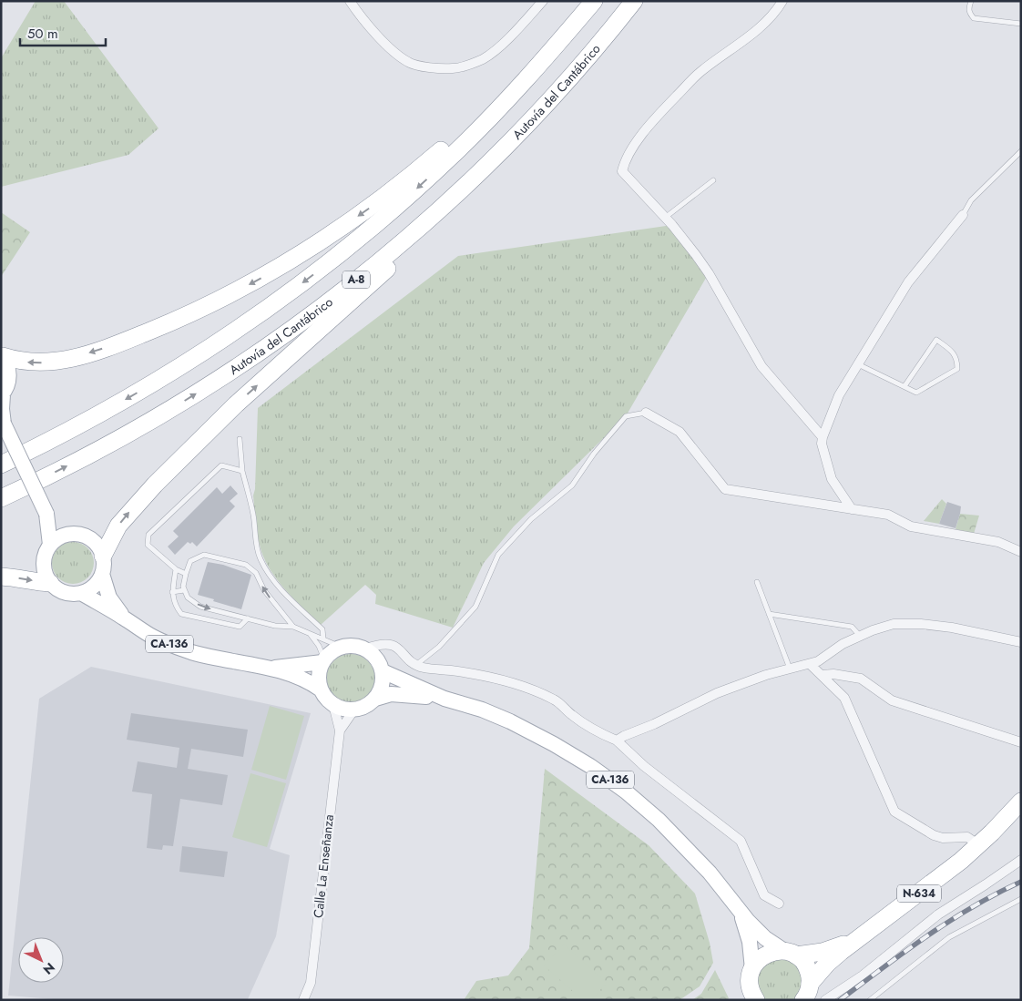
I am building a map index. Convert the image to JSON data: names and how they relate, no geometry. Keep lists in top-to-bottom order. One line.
{"streets":{"highway":["Autovía del Cantábrico","A-8","N-634"],"main road":["CA-136"],"street":["Calle La Enseñanza"]},"scale_bar":"50 m","north":"bottom right"}
